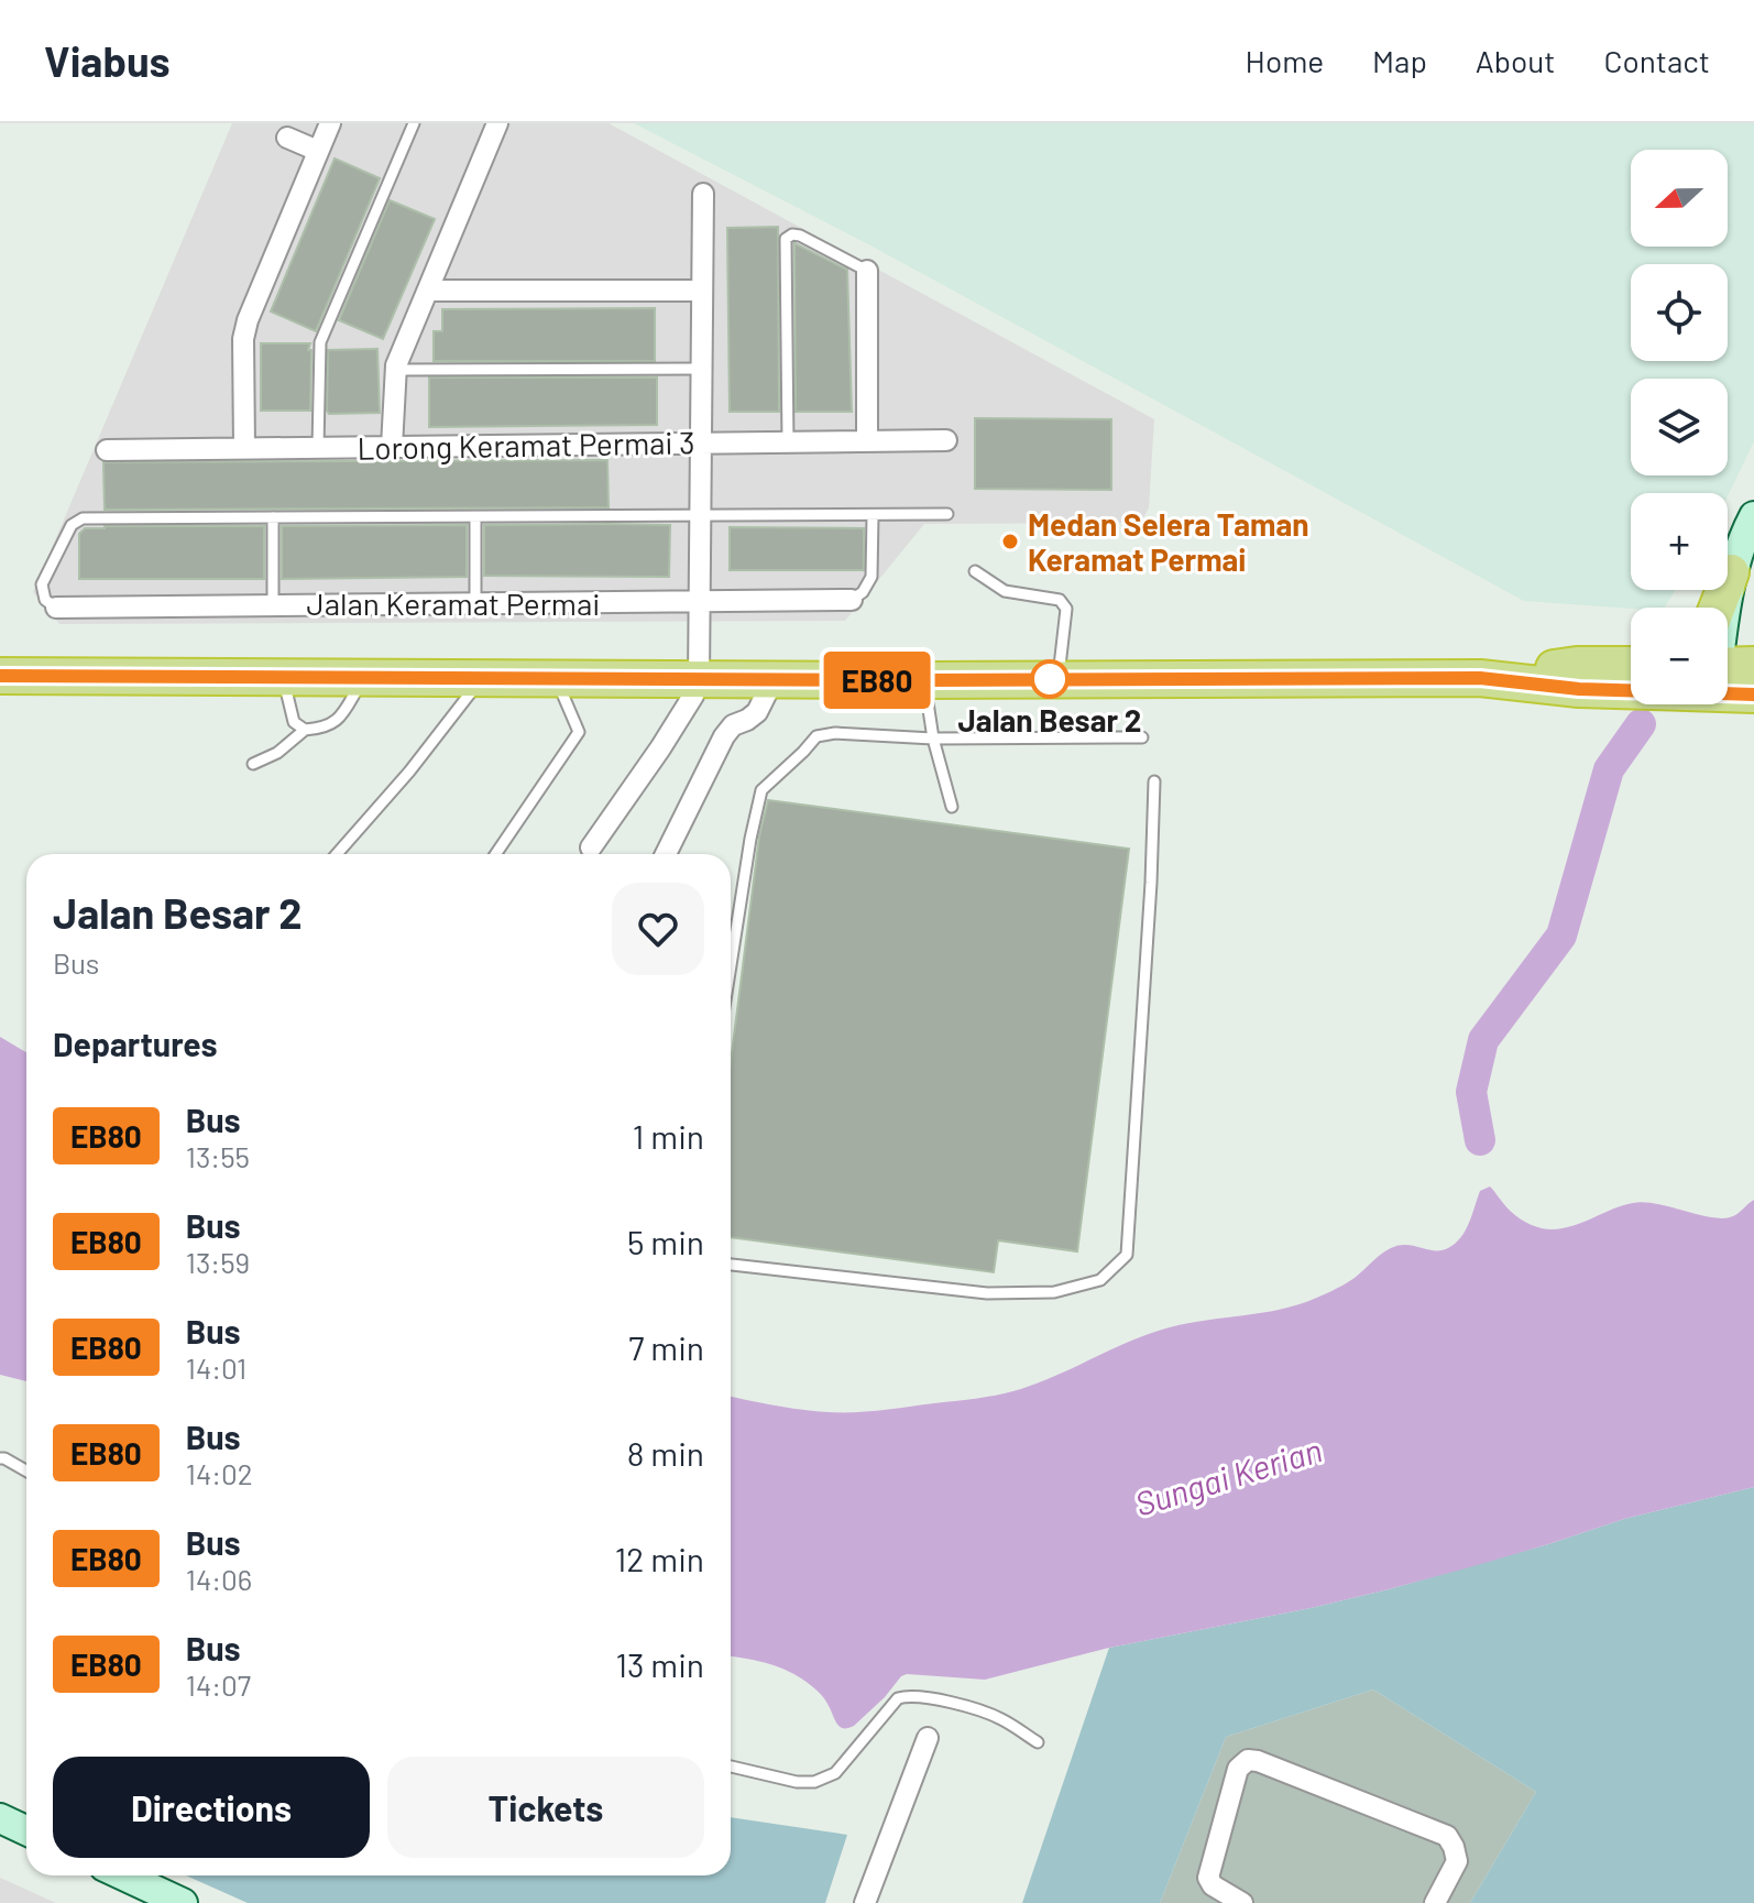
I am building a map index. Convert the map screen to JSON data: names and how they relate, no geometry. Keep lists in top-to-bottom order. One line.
{"streets":{"street":["Lorong Keramat Permai 3","Jalan Keramat Permai"]},"water":["Sungai Kerian"],"places":["Medan Selera Taman Keramat Permai","Jalan Besar 2"],"lines":["bus line EB80"],"north":"left","page":{"header":"Viabus","nav":["Home","Map","About","Contact"],"on_map":"EB80","map_buttons":["+","−"],"heading":[["Jalan Besar 2","Bus"],"Departures"],"list":[{"mark":"EB80","name":"Bus","note":"13:55","value":"1 min"},{"mark":"EB80","name":"Bus","note":"13:59","value":"5 min"},{"mark":"EB80","name":"Bus","note":"14:01","value":"7 min"},{"mark":"EB80","name":"Bus","note":"14:02","value":"8 min"},{"mark":"EB80","name":"Bus","note":"14:06","value":"12 min"},{"mark":"EB80","name":"Bus","note":"14:07","value":"13 min"}],"buttons":["Directions","Tickets"]}}
